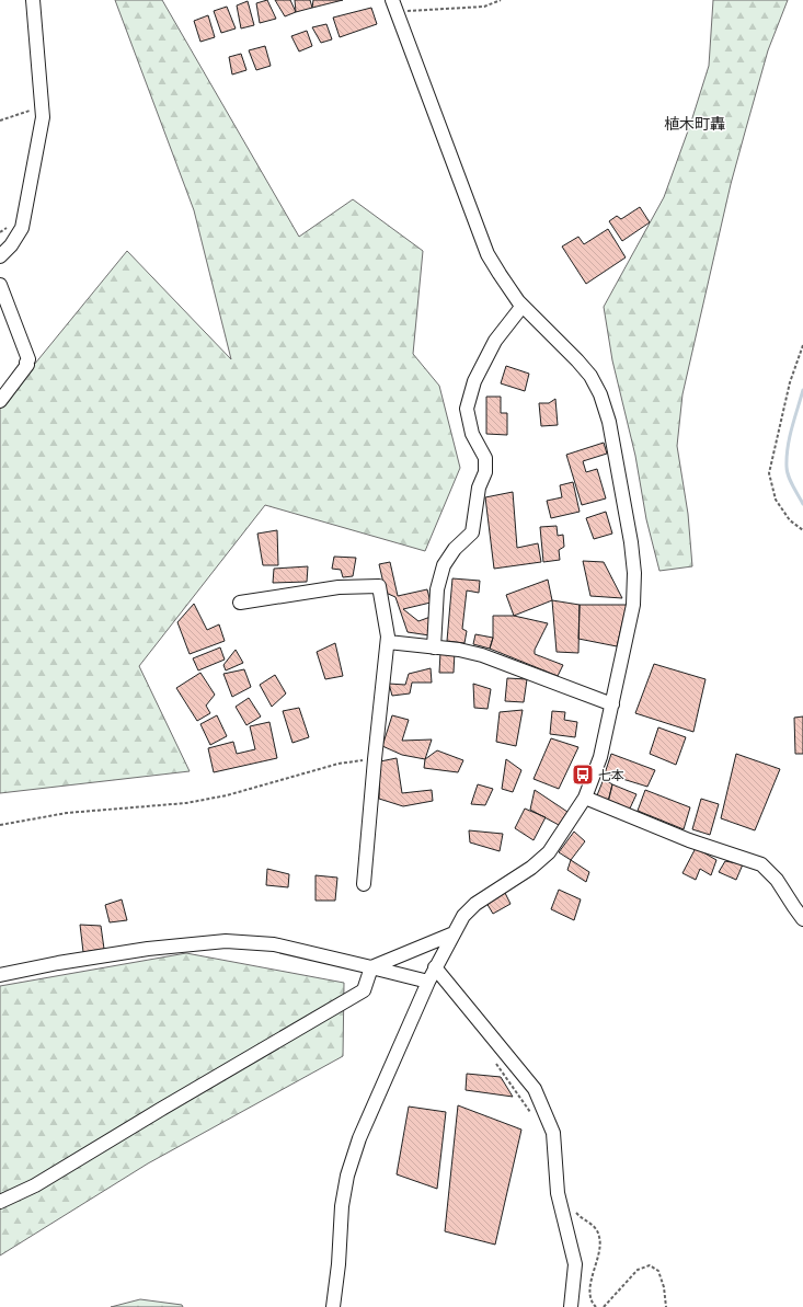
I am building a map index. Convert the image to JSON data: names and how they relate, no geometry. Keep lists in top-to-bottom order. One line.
{"districts":["植木町轟"],"places":{"bus stop":["七本"]}}
